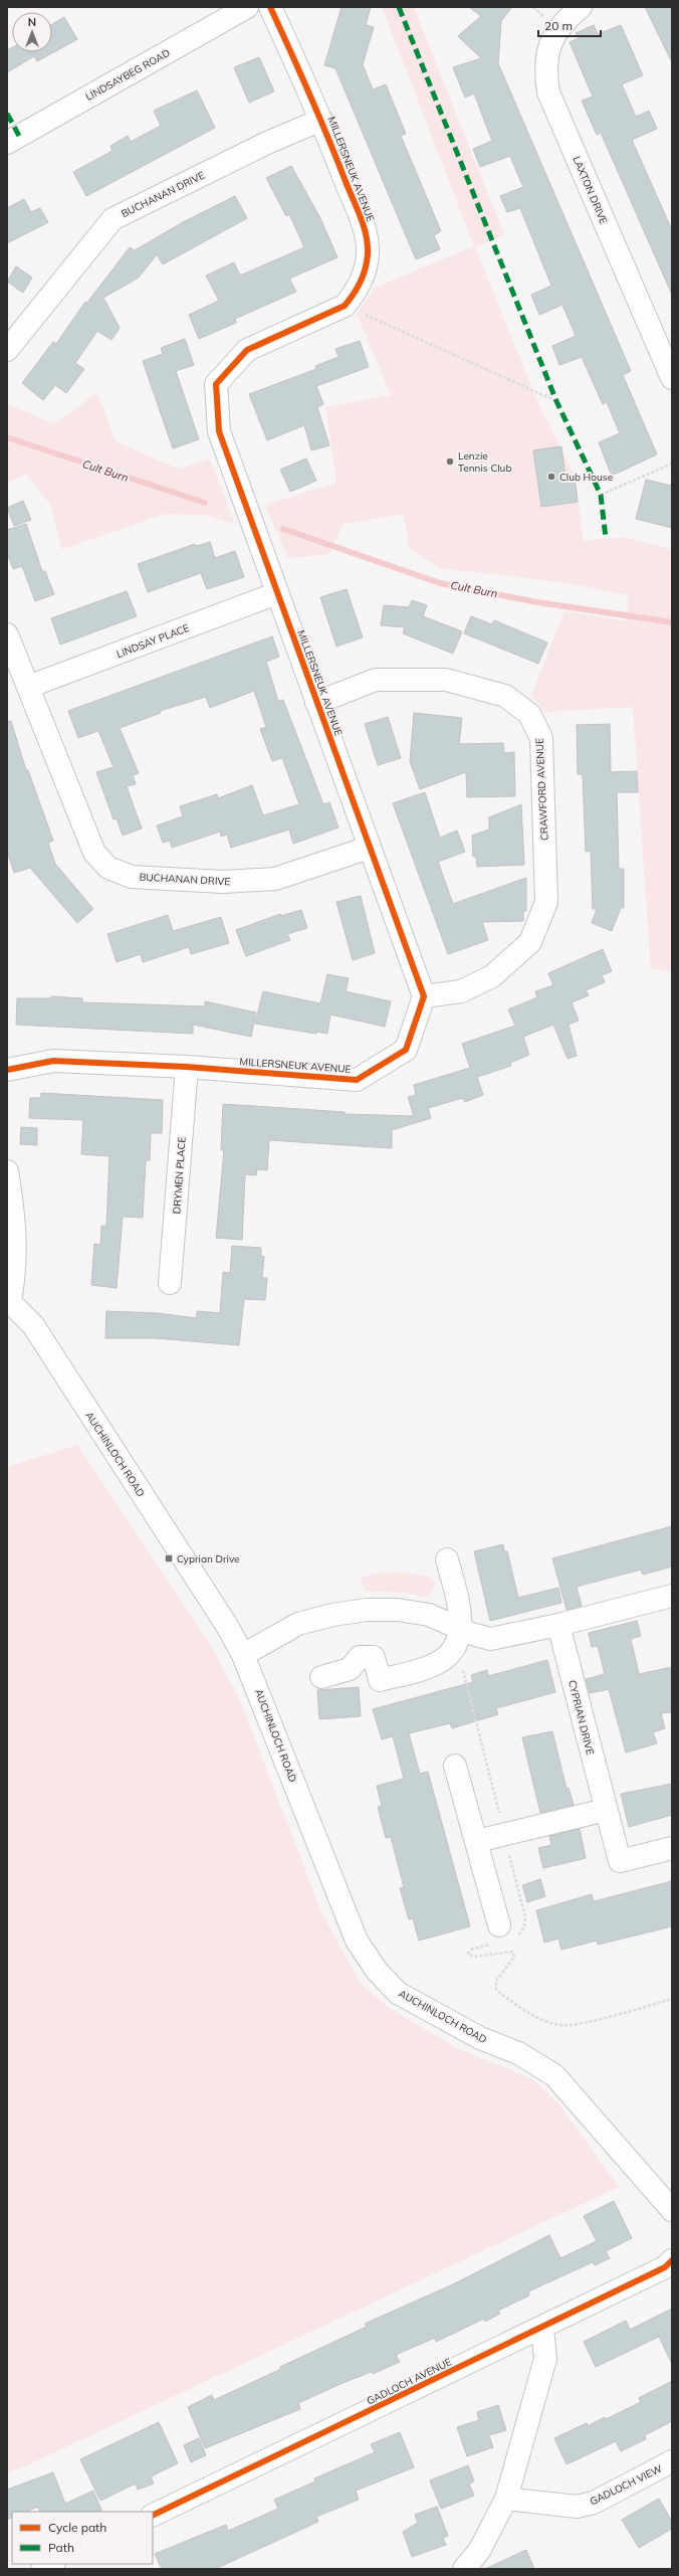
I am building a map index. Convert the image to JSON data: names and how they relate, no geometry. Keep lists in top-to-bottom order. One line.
{"streets":{"street":["LINDSAYBEG ROAD","MILLERSNEUK AVENUE","LAXTON DRIVE","BUCHANAN DRIVE","LINDSAY PLACE","CRAWFORD AVENUE","DRYMEN PLACE","AUCHINLOCH ROAD","CYPRIAN DRIVE","GADLOCH AVENUE","GADLOCH VIEW"]},"crossings":[["MILLERSNEUK AVENUE","BUCHANAN DRIVE"],["MILLERSNEUK AVENUE","LINDSAY PLACE"],["MILLERSNEUK AVENUE","CRAWFORD AVENUE"],["MILLERSNEUK AVENUE","DRYMEN PLACE"],["BUCHANAN DRIVE","LINDSAY PLACE"]],"water":["Cult Burn"],"places":{"other":["Lenzie Tennis Club","Club House"],"transit":["Cyprian Drive"]},"legend":["Cycle path","Path"],"scale_bar":"20 m","north":"top"}
